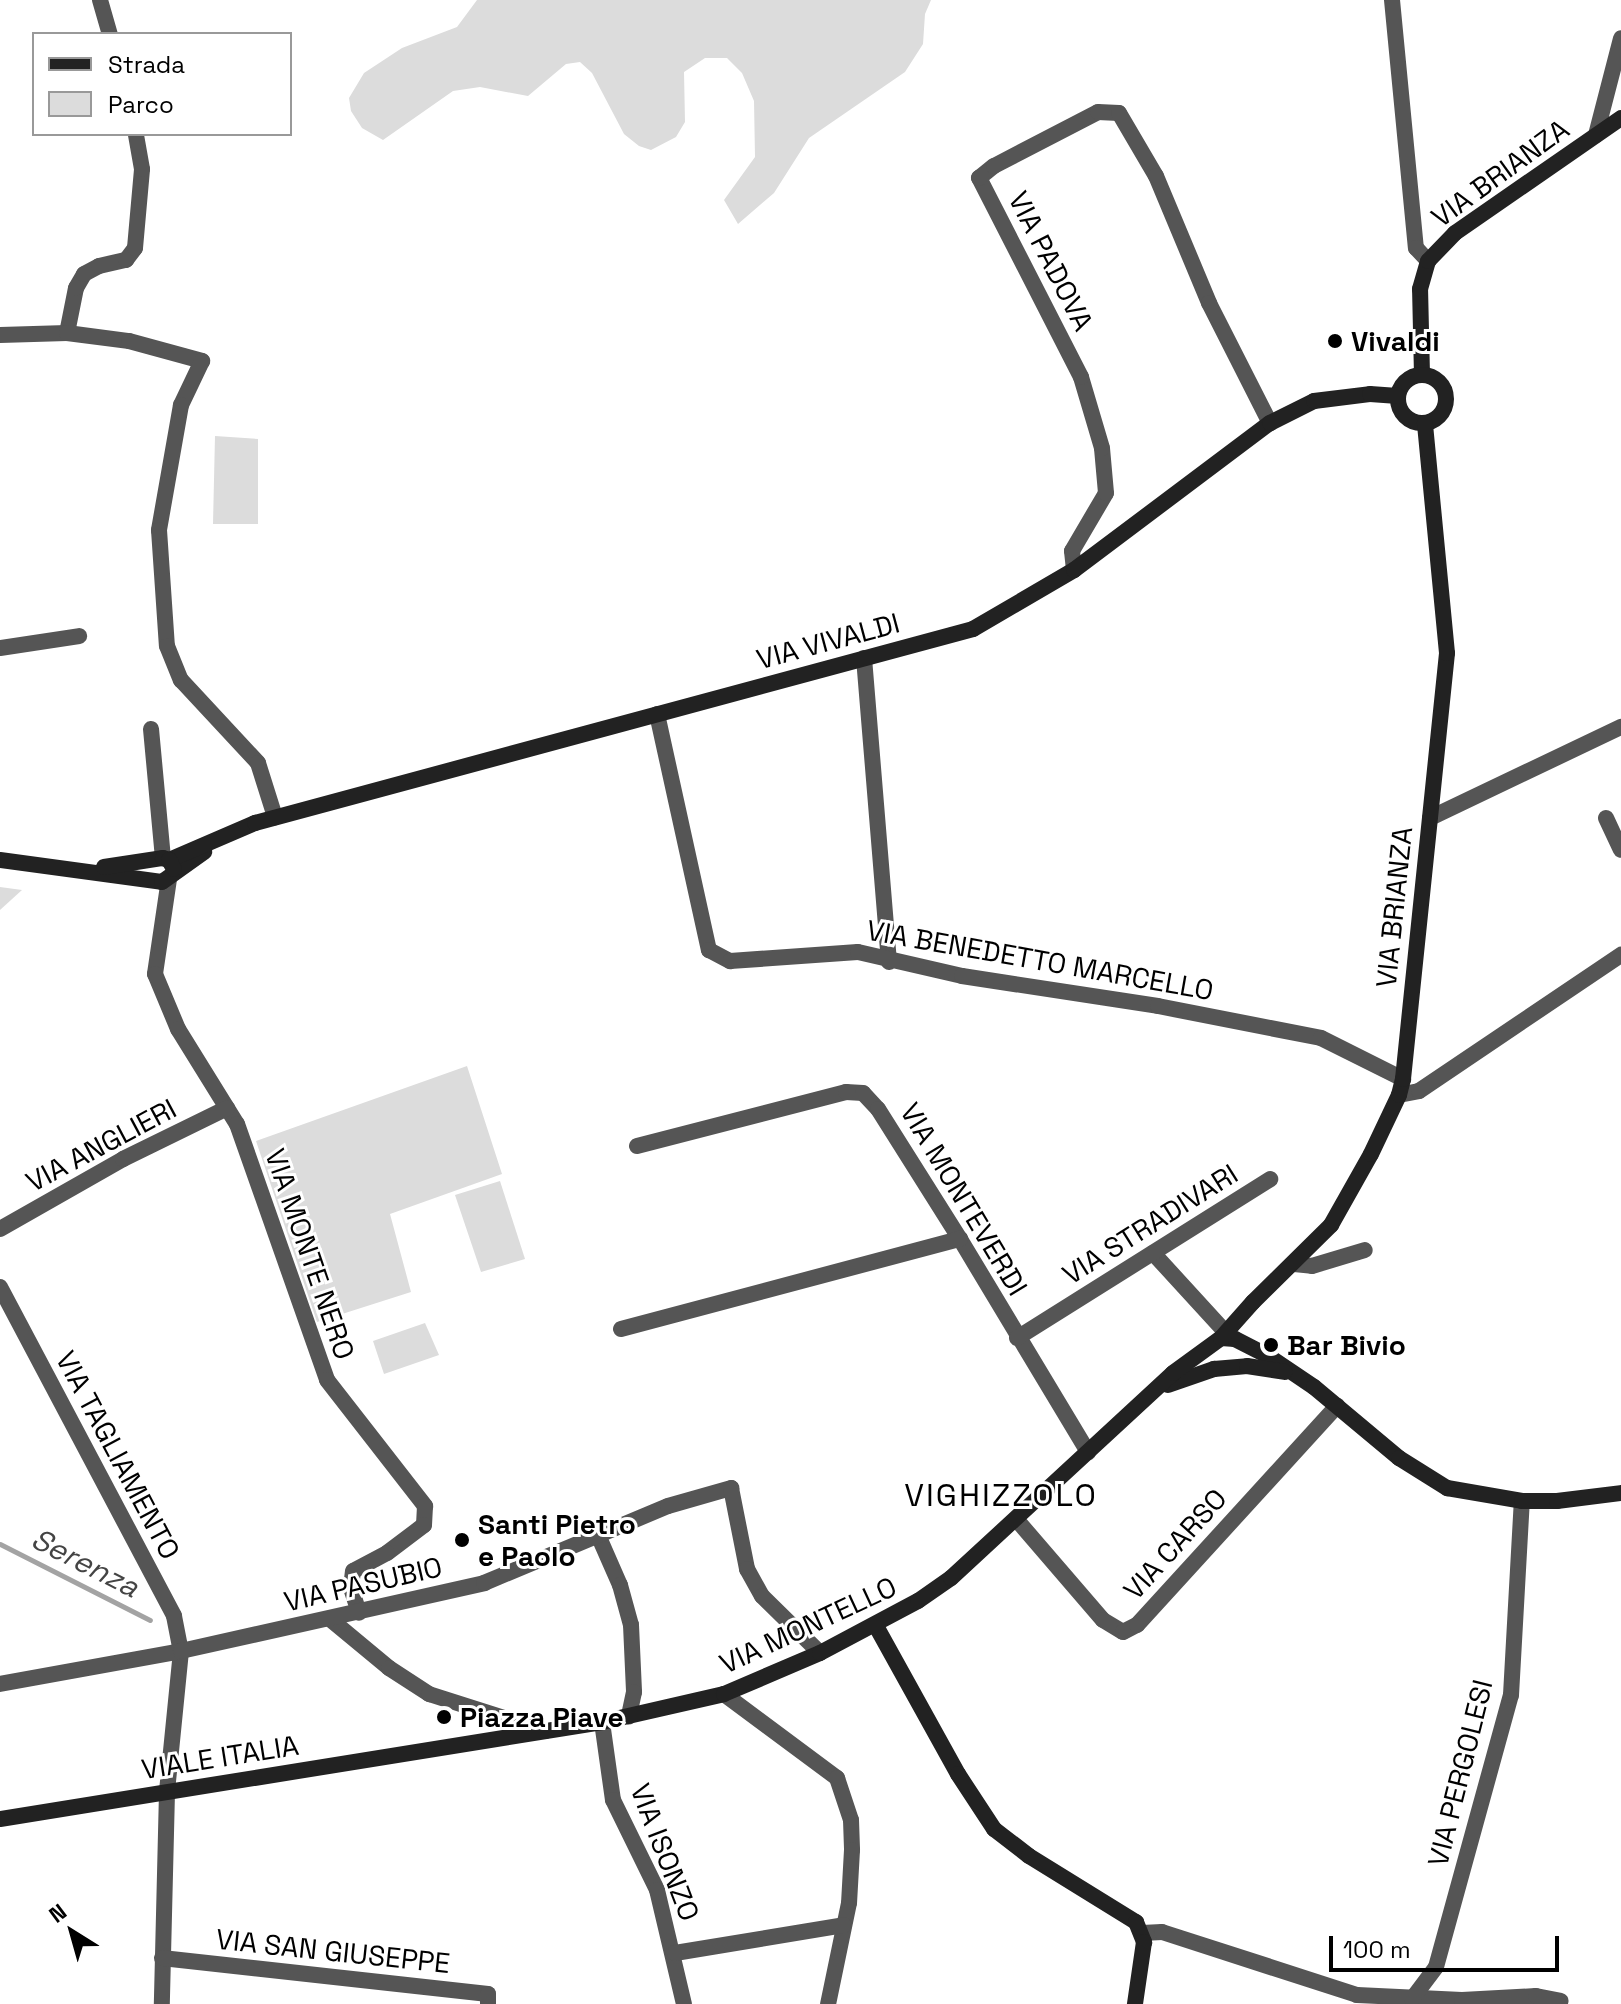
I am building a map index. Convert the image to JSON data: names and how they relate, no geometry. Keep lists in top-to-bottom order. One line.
{"streets":{"street":["VIA BRIANZA","VIA PADOVA","VIA VIVALDI","VIA BENEDETTO MARCELLO","VIA ANGLIERI","VIA MONTEVERDI","VIA STRADIVARI","VIA MONTE NERO","VIA TAGLIAMENTO","VIA CARSO","VIA PASUBIO","VIA MONTELLO","VIALE ITALIA","VIA PERGOLESI","VIA ISONZO","VIA SAN GIUSEPPE"]},"crossings":[["VIA BRIANZA","VIA VIVALDI"],["VIA BRIANZA","VIA BENEDETTO MARCELLO"],["VIA BRIANZA","VIA MONTELLO"],["VIA PADOVA","VIA VIVALDI"],["VIA VIVALDI","VIA BENEDETTO MARCELLO"],["VIA VIVALDI","VIA MONTE NERO"],["VIA ANGLIERI","VIA MONTE NERO"],["VIA MONTEVERDI","VIA STRADIVARI"],["VIA MONTEVERDI","VIA MONTELLO"],["VIA MONTE NERO","VIA PASUBIO"],["VIA TAGLIAMENTO","VIA PASUBIO"],["VIA TAGLIAMENTO","VIALE ITALIA"],["VIA CARSO","VIA MONTELLO"],["VIA PASUBIO","VIA MONTELLO"],["VIA MONTELLO","VIA ISONZO"]],"districts":["VIGHIZZOLO"],"water":["Serenza"],"places":["Vivaldi","Bar Bivio","Santi Pietro e Paolo","Piazza Piave"],"legend":["Strada","Parco"],"scale_bar":"100 m","north":"top left"}
